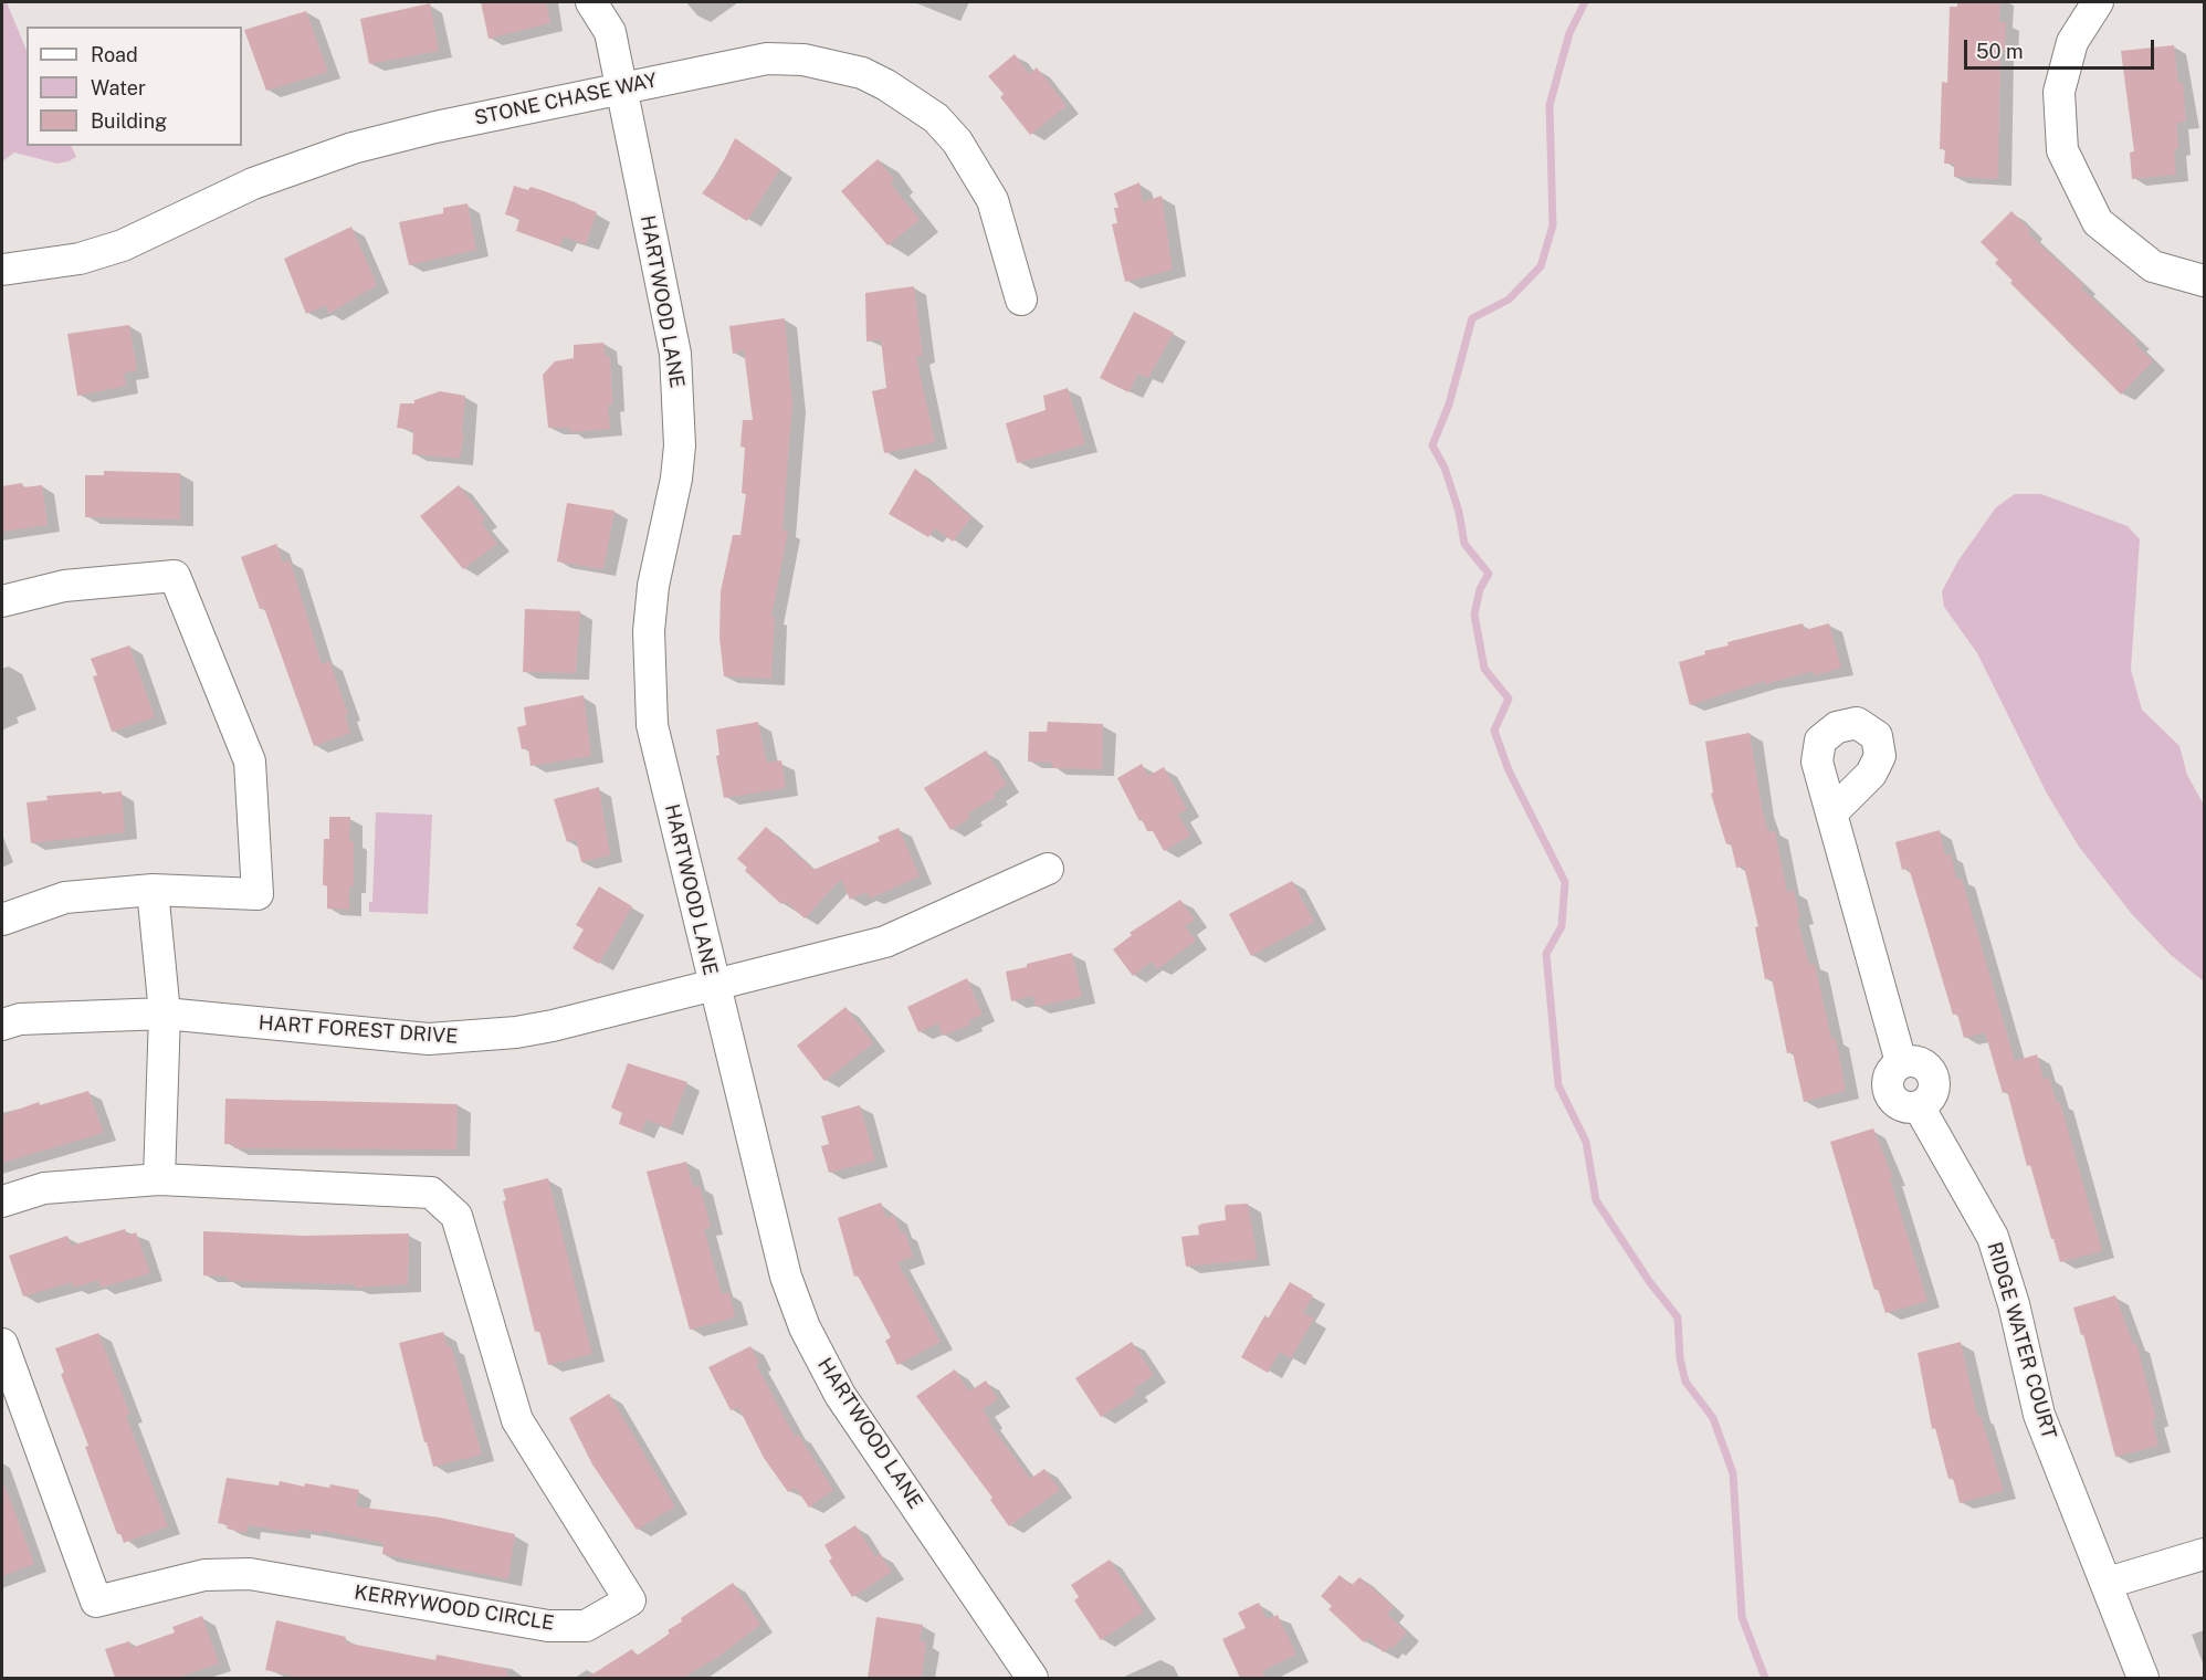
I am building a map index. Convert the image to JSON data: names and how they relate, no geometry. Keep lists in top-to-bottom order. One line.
{"streets":{"street":["STONE CHASE WAY","HARTWOOD LANE","HART FOREST DRIVE","RIDGE WATER COURT","KERRYWOOD CIRCLE"]},"crossings":[["STONE CHASE WAY","HARTWOOD LANE"],["HARTWOOD LANE","HART FOREST DRIVE"]],"legend":["Road","Water","Building"],"scale_bar":"50 m"}
